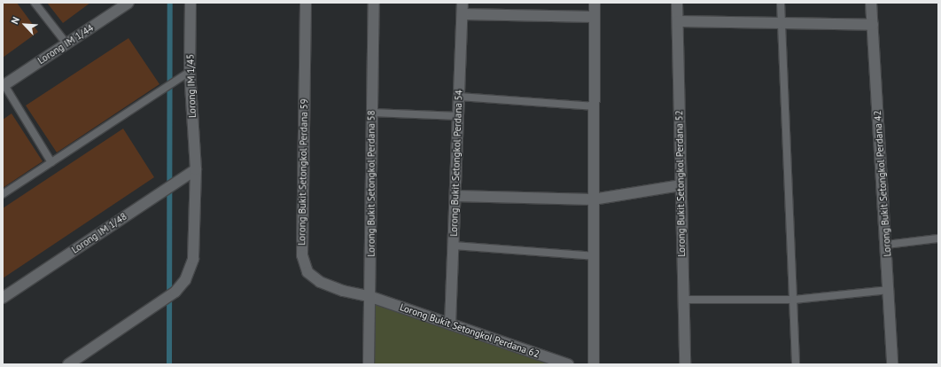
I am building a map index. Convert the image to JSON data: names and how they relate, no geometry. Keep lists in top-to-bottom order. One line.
{"streets":{"street":["Lorong IM 1/44","Lorong IM 1/45","Lorong Bukit Setongkol Perdana 54","Lorong Bukit Setongkol Perdana 59","Lorong Bukit Setongkol Perdana 58","Lorong Bukit Setongkol Perdana 52","Lorong Bukit Setongkol Perdana 42","Lorong IM 1/48","Lorong Bukit Setongkol Perdana 62"]},"crossings":[["Lorong IM 1/45","Lorong IM 1/48"],["Lorong Bukit Setongkol Perdana 54","Lorong Bukit Setongkol Perdana 62"],["Lorong Bukit Setongkol Perdana 59","Lorong Bukit Setongkol Perdana 58"],["Lorong Bukit Setongkol Perdana 59","Lorong Bukit Setongkol Perdana 62"],["Lorong Bukit Setongkol Perdana 58","Lorong Bukit Setongkol Perdana 62"]],"north":"top left"}
